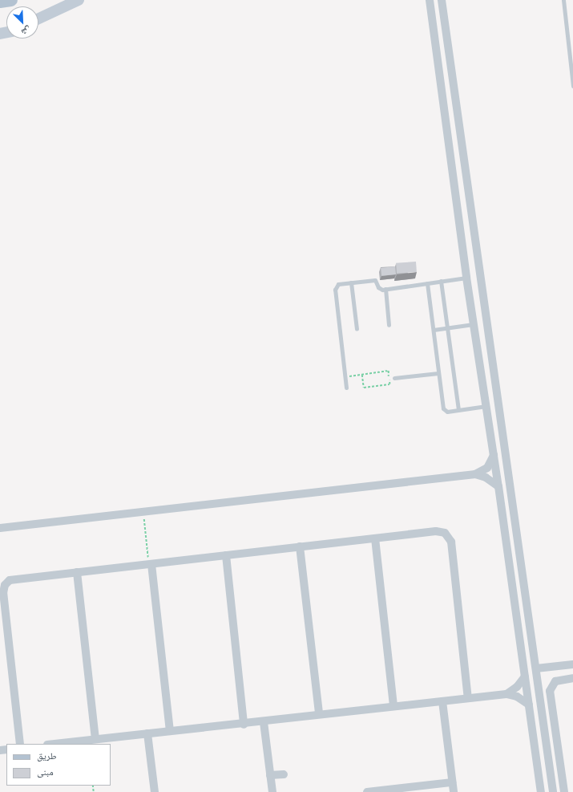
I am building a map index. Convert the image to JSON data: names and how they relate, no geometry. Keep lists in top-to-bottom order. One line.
{"legend":["طريق","مبنى"],"north":"bottom right"}
